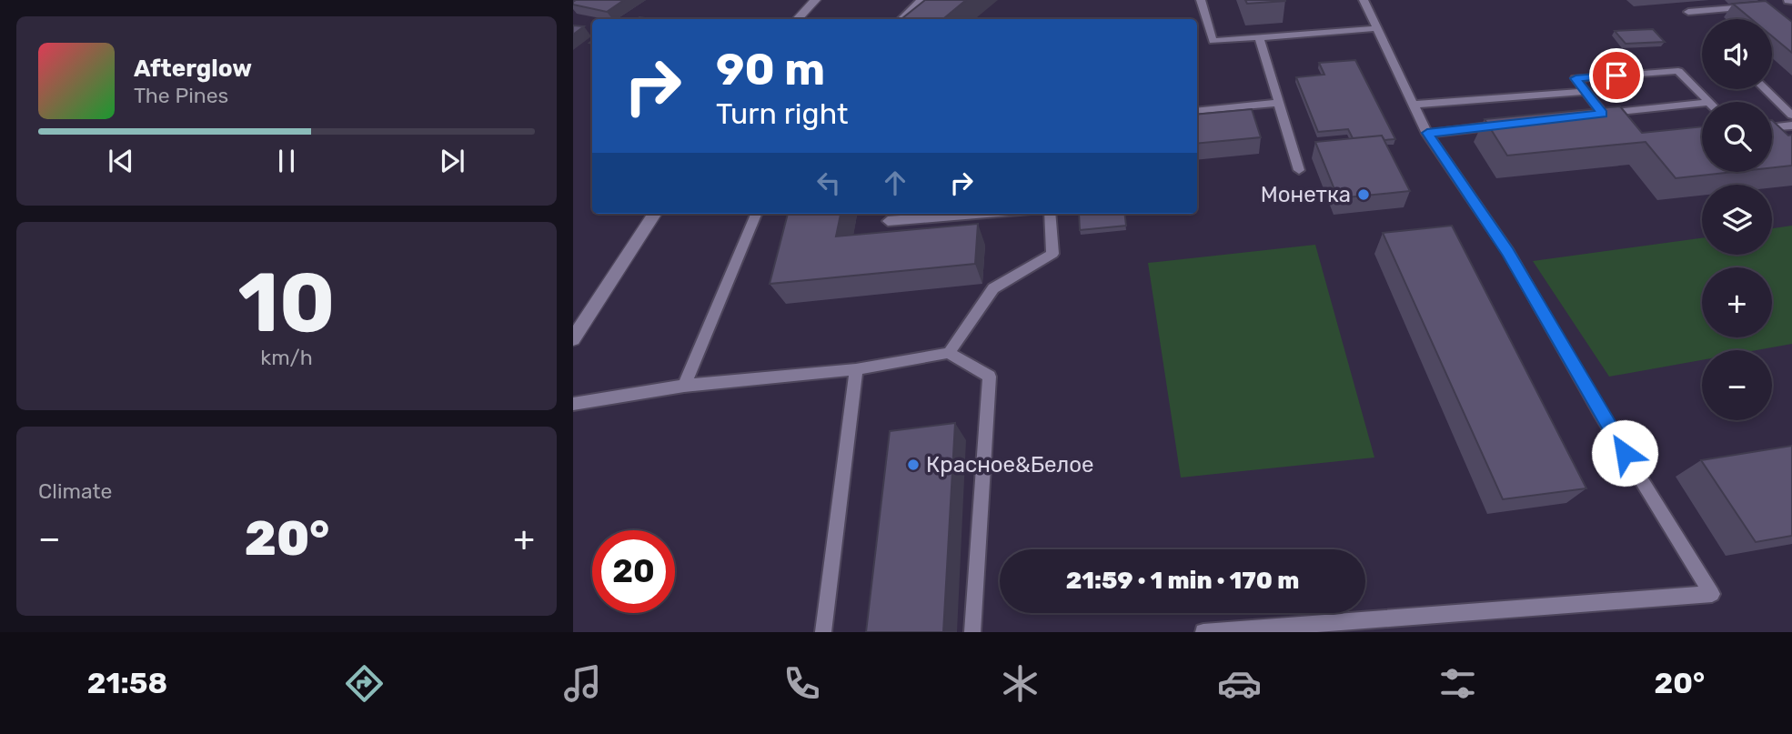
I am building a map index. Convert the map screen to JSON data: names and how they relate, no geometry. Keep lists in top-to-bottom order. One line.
{"places":["Монетка","Красное&Белое"],"page":{"map_buttons":["+","−"],"turn":["90 m","Turn right"],"song":["Afterglow","The Pines"],"tile":[["10","km/h"],"Climate"],"heat":["−","20°","+"],"limit":"20","trip":"21:59 · 1 min · 170 m","tabs":["21:58","20°"]}}
